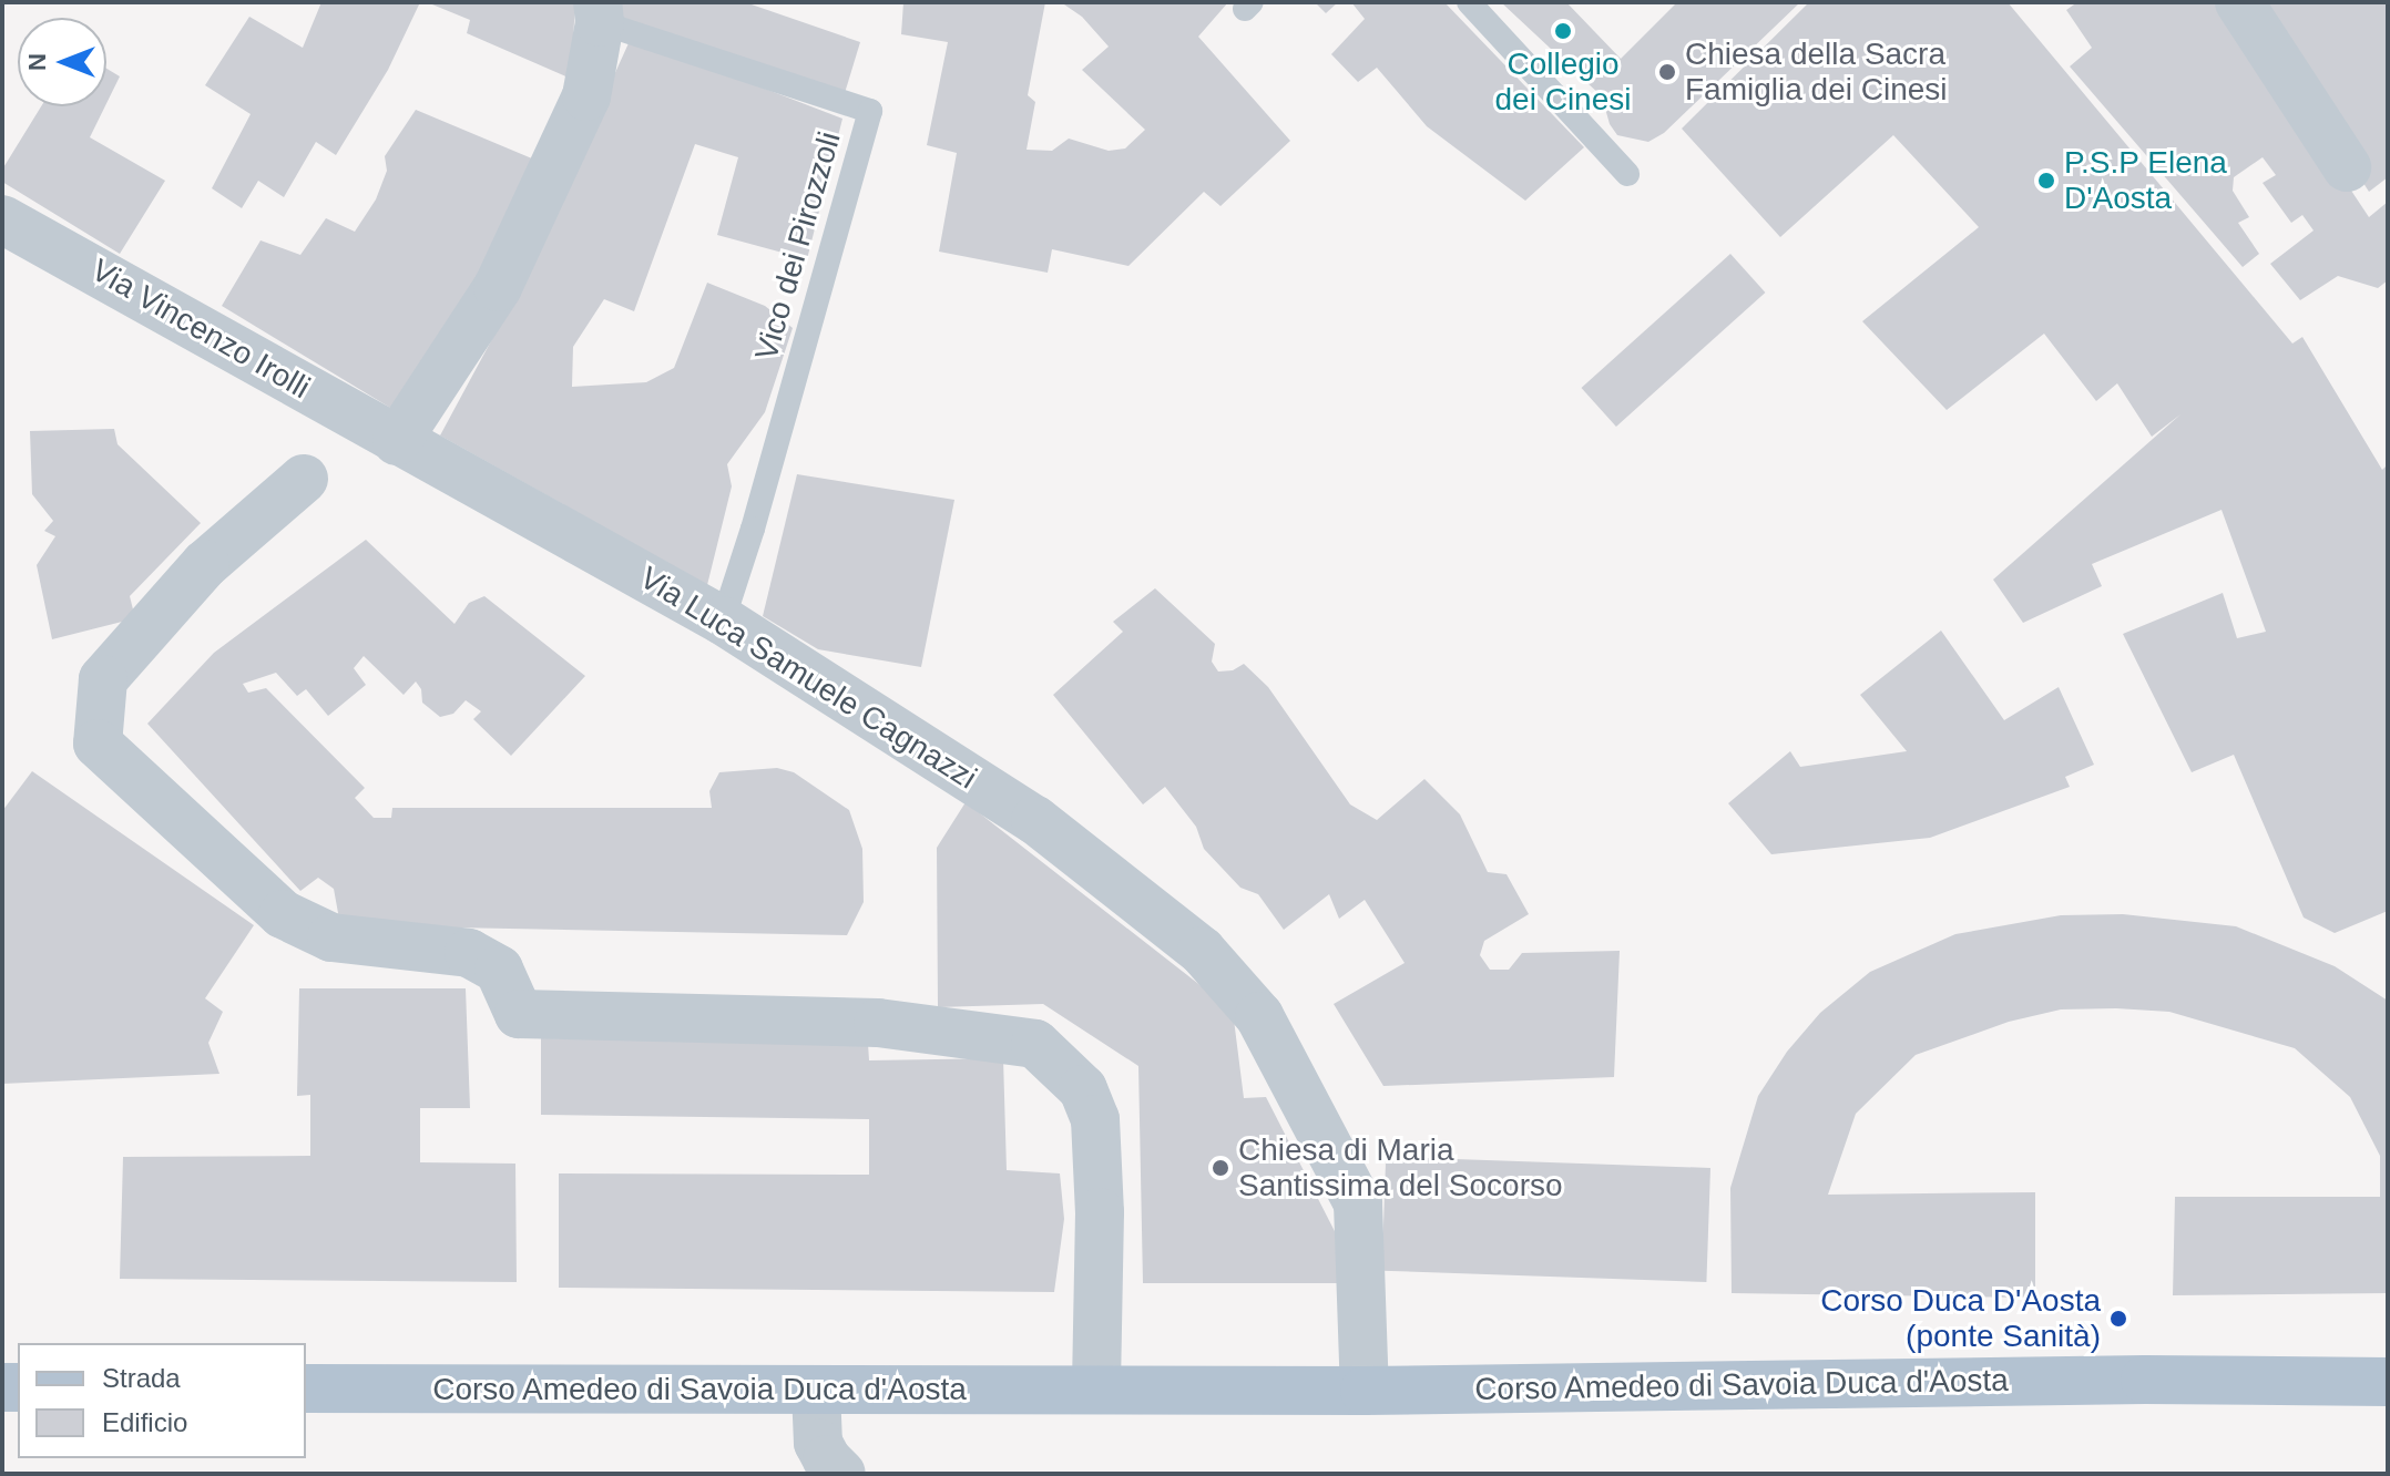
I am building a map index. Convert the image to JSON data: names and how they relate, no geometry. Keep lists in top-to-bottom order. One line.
{"streets":{"main road":["Corso Amedeo di Savoia Duca d'Aosta"],"street":["Via Vincenzo Irolli","Via Luca Samuele Cagnazzi"],"lane":["Vico dei Pirozzoli"]},"crossings":[["Vico dei Pirozzoli","Via Luca Samuele Cagnazzi"],["Via Vincenzo Irolli","Via Luca Samuele Cagnazzi"],["Via Luca Samuele Cagnazzi","Corso Amedeo di Savoia Duca d'Aosta"]],"places":["Collegio dei Cinesi","Chiesa della Sacra Famiglia dei Cinesi","P.S.P Elena D'Aosta","Chiesa di Maria Santissima del Socorso","Corso Duca D'Aosta (ponte Sanità)"],"legend":["Strada","Edificio"],"north":"left"}
